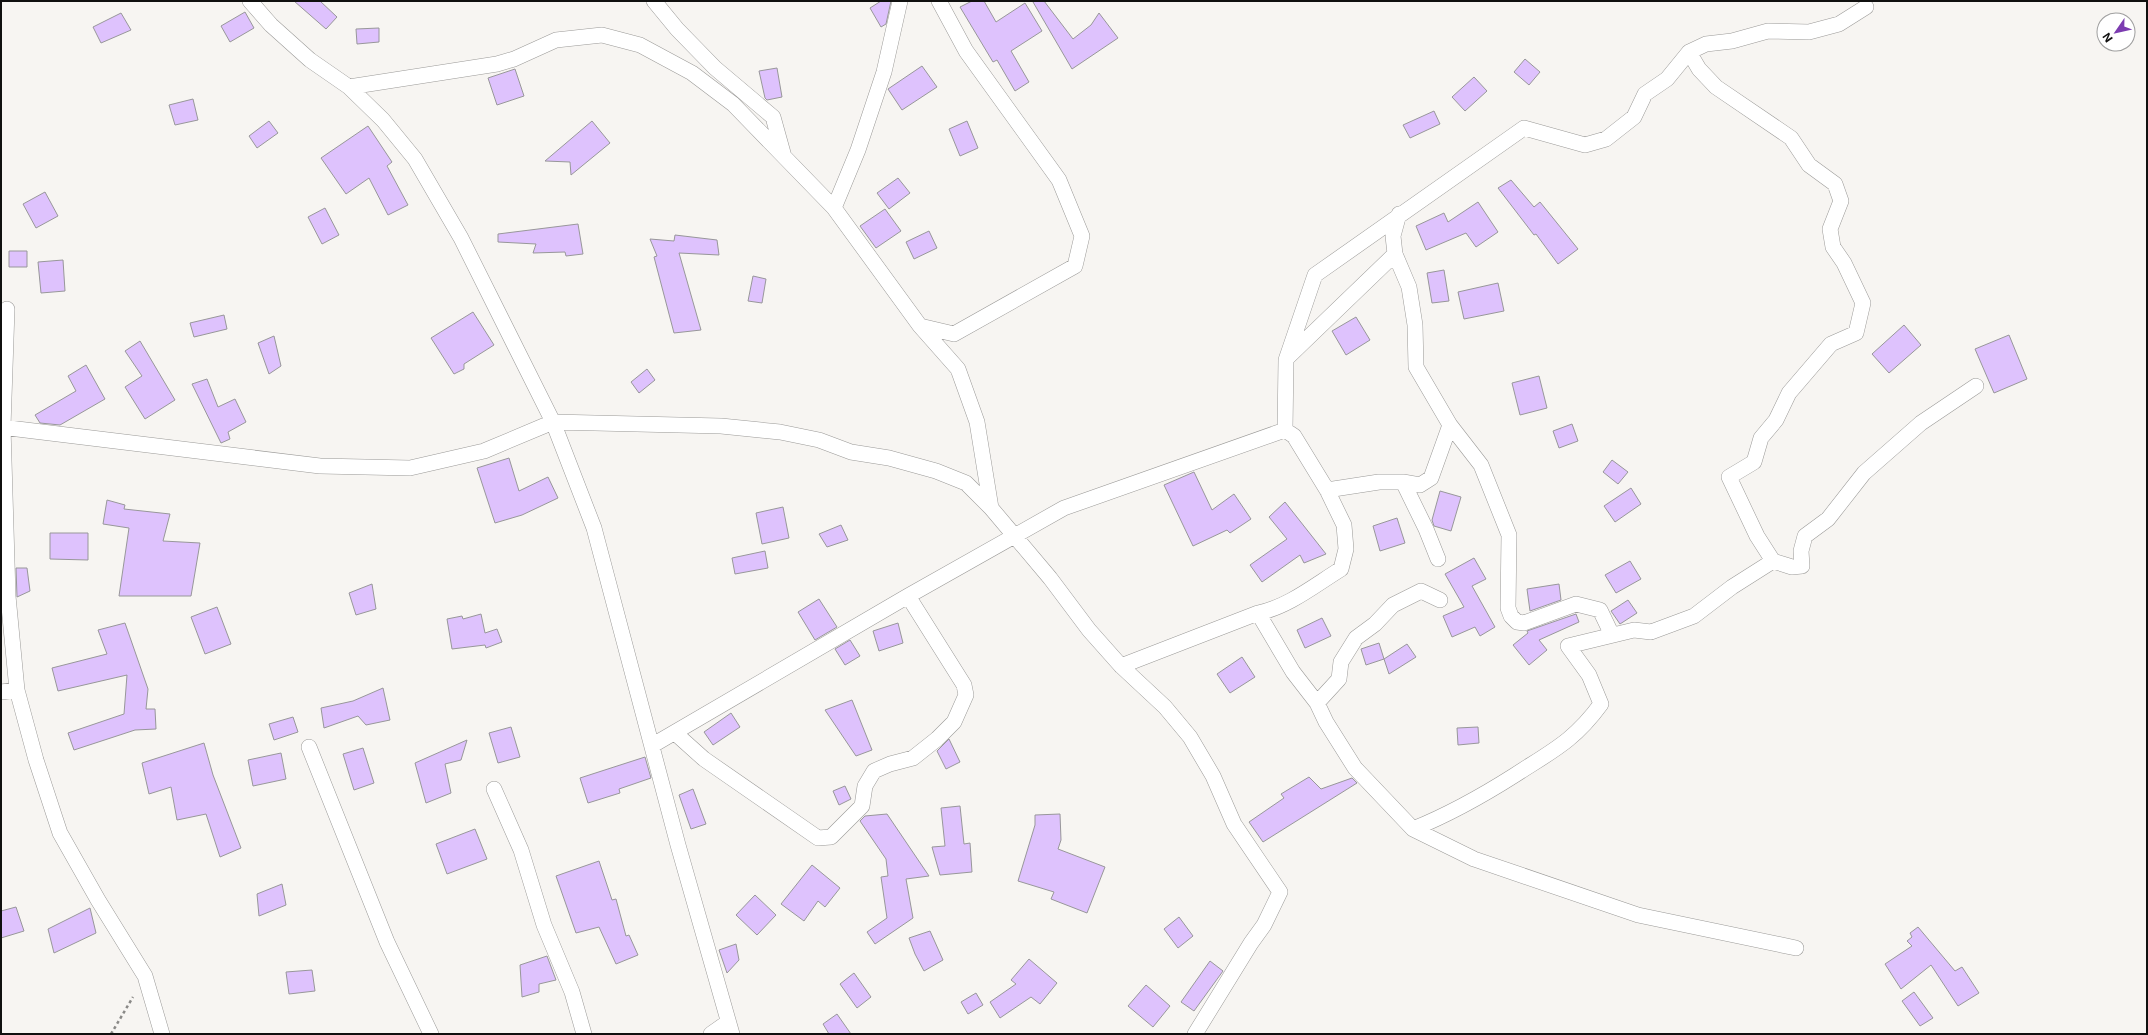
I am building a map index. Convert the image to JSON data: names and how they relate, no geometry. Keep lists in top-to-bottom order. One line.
{"north":"bottom left"}
